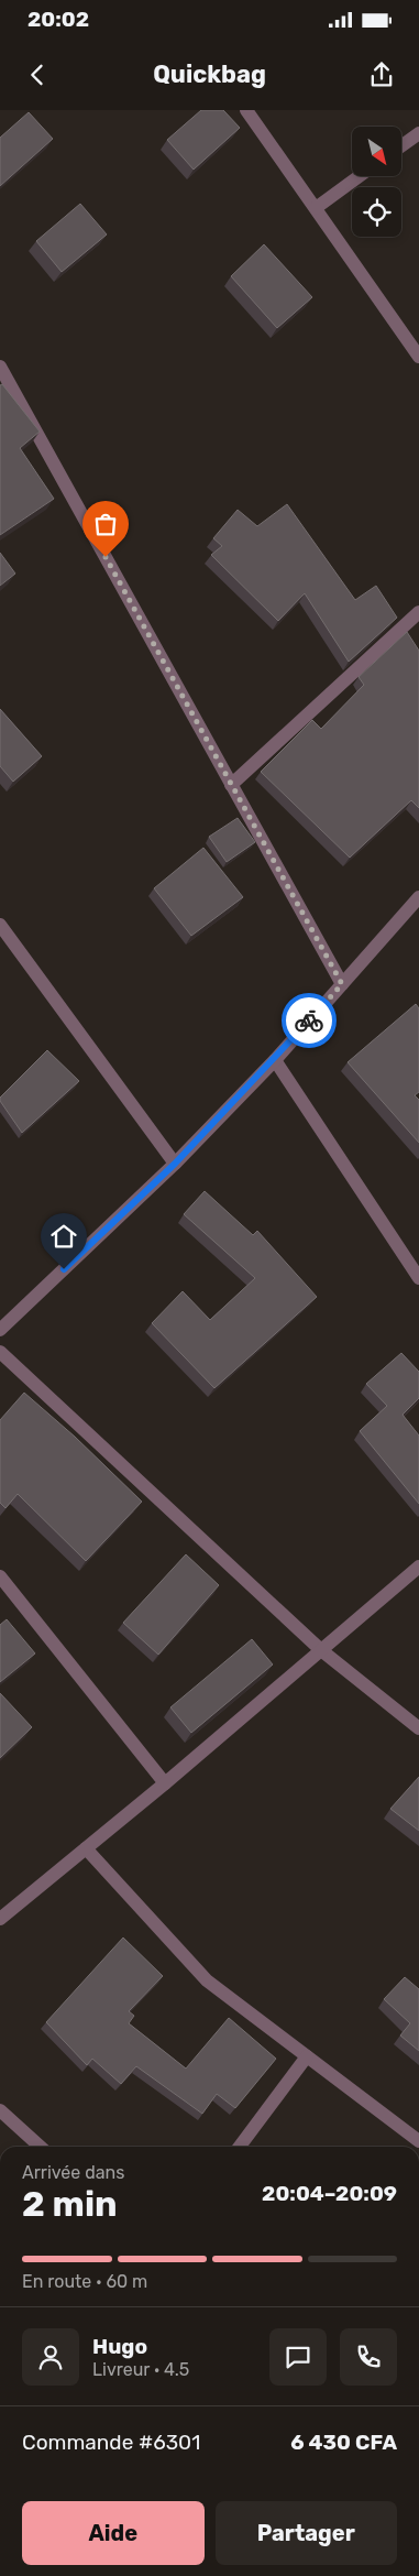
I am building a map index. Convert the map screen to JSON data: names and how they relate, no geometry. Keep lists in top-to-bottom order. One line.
{"north":"bottom right","page":{"status":"20:02","header":"Quickbag","heading":["2 min","Arrivée dans","20:04–20:09"],"panel":["Hugo","Livreur · 4.5","Commande #6301","6 430 CFA"],"bar":"En route · 60 m","buttons":["Aide","Partager"]}}
